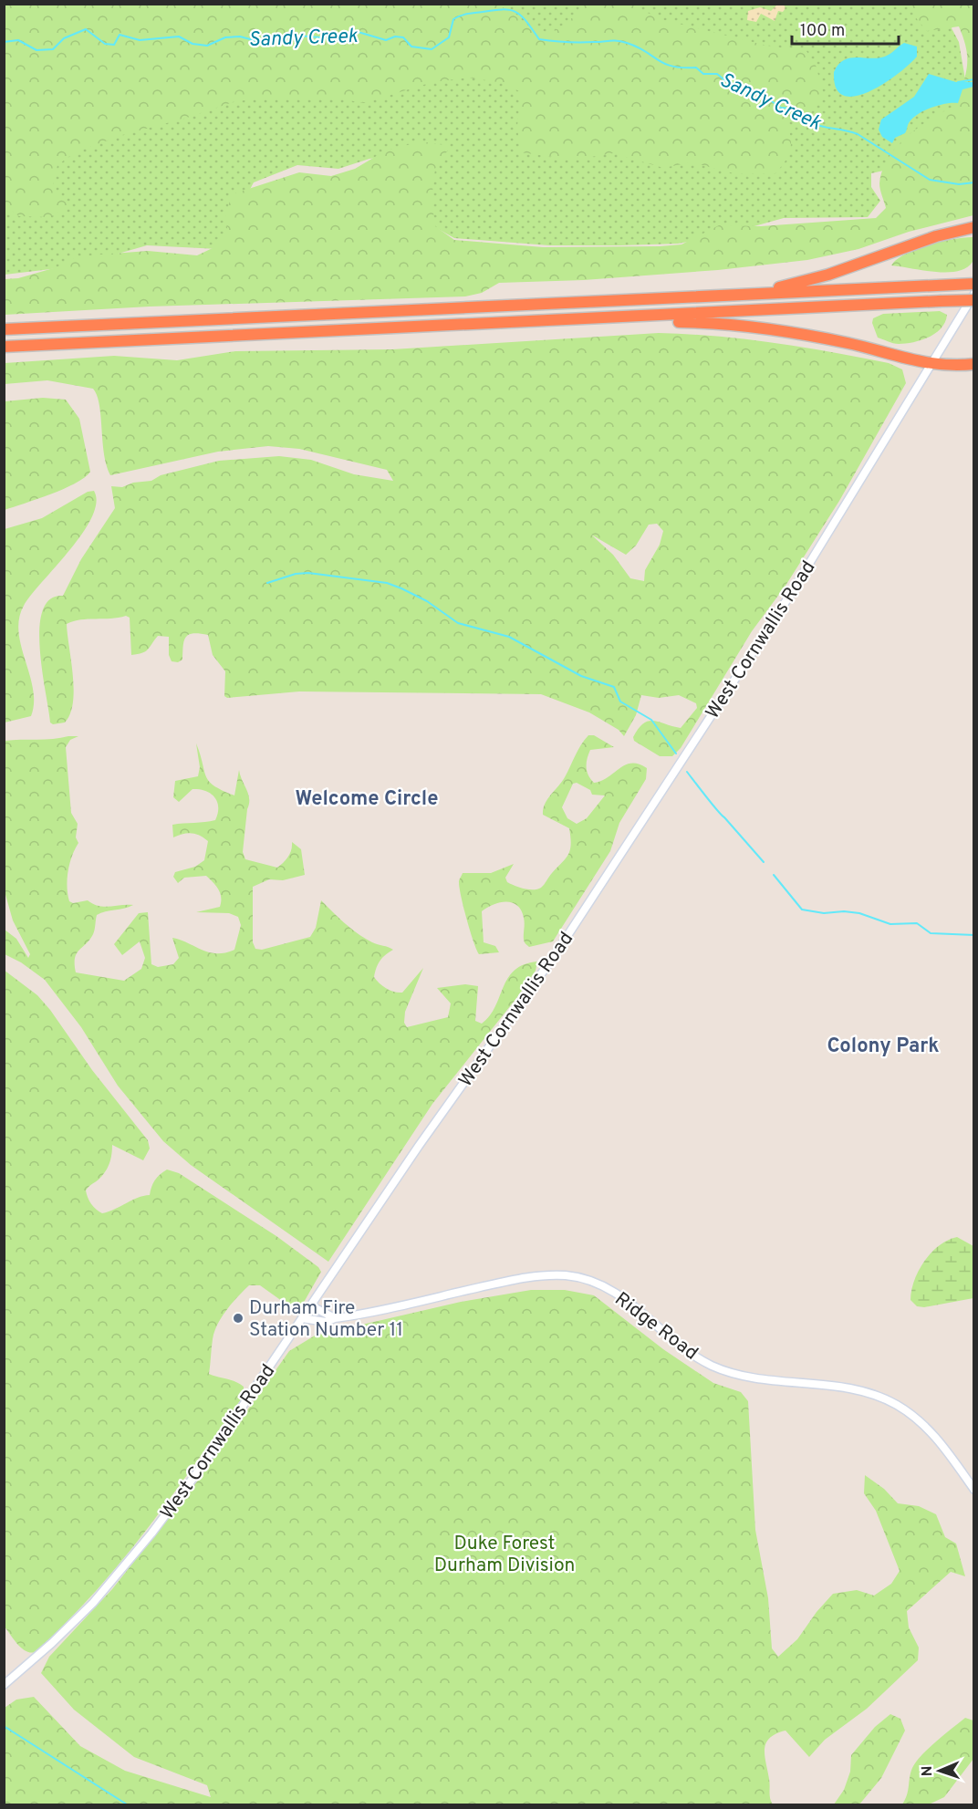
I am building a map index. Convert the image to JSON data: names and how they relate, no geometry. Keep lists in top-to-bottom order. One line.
{"streets":{"street":["West Cornwallis Road","Ridge Road"]},"crossings":[["West Cornwallis Road","Ridge Road"]],"districts":["Welcome Circle","Colony Park"],"water":["Sandy Creek"],"parks":["Duke Forest Durham Division"],"places":["Durham Fire Station Number 11"],"scale_bar":"100 m","north":"left"}
